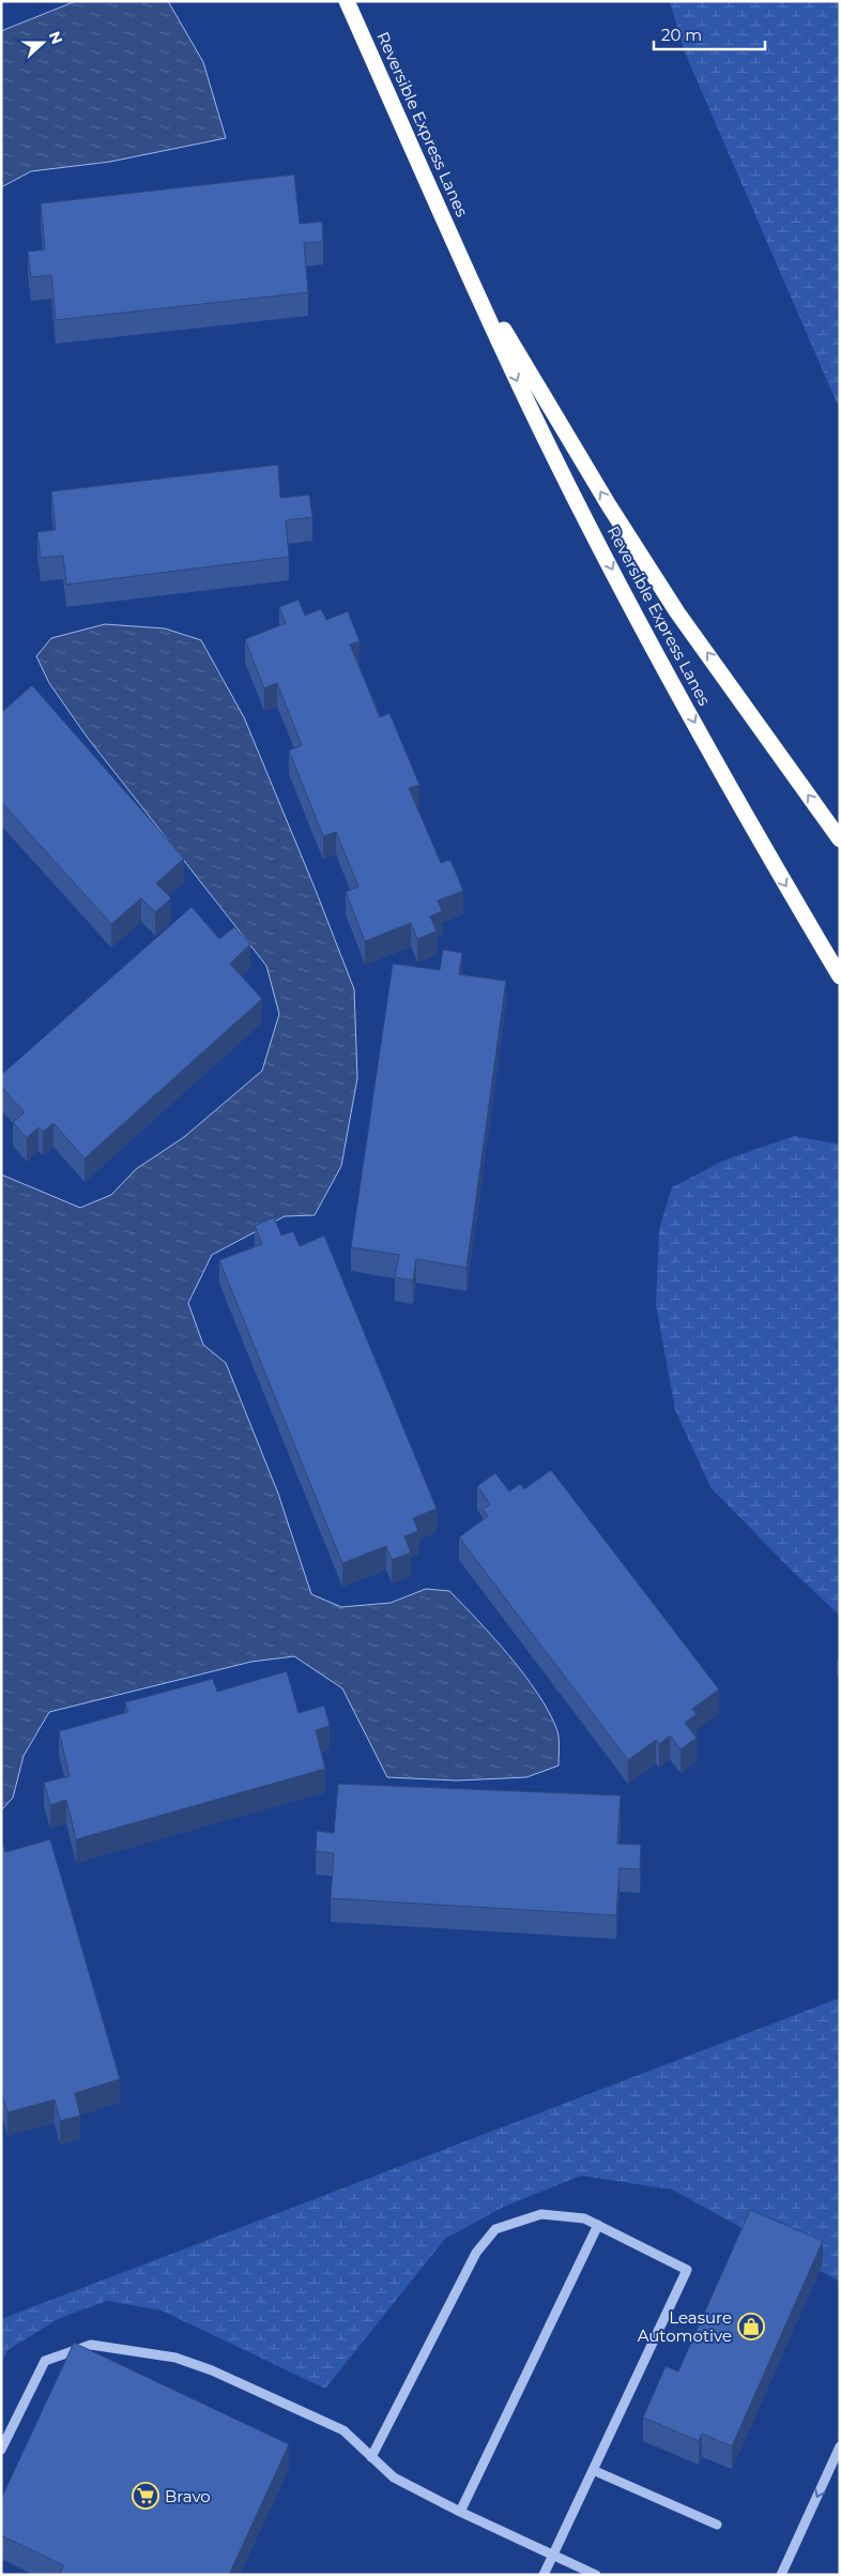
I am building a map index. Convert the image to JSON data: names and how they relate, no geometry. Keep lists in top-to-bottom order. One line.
{"streets":{"highway":["Reversible Express Lanes"]},"places":{"shop":["Leasure Automotive"],"supermarket":["Bravo"]},"scale_bar":"20 m","north":"right"}
